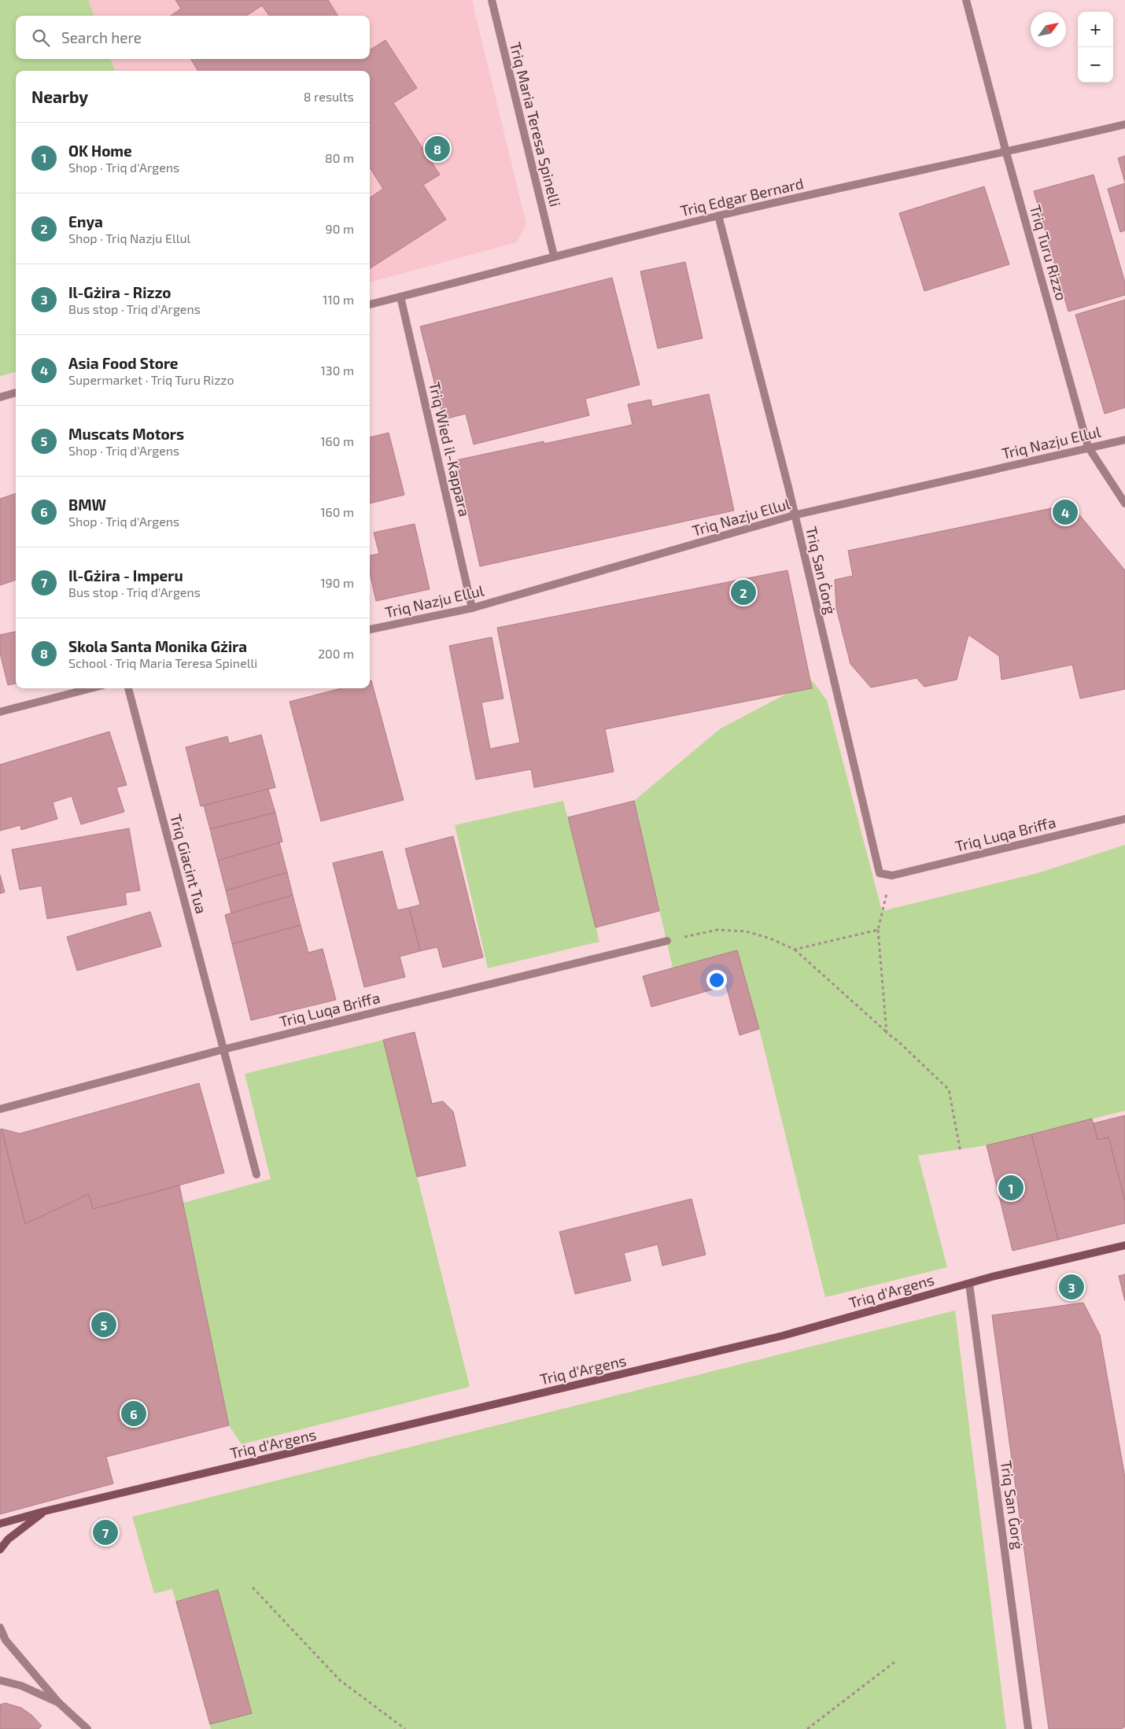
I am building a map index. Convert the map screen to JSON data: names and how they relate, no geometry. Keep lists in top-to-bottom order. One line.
{"streets":{"main road":["Triq d'Argens"],"street":["Triq Maria Teresa Spinelli","Triq Edgar Bernard","Triq Turu Rizzo","Triq Nazju Ellul","Triq Wied il-Kappara","Triq San Ġorġ","Triq Luqa Briffa","Triq Giacint Tua"]},"crossings":[["Triq Maria Teresa Spinelli","Triq Edgar Bernard"],["Triq Edgar Bernard","Triq Turu Rizzo"],["Triq Edgar Bernard","Triq Wied il-Kappara"],["Triq Edgar Bernard","Triq San Ġorġ"],["Triq Turu Rizzo","Triq Nazju Ellul"],["Triq Nazju Ellul","Triq Wied il-Kappara"],["Triq Nazju Ellul","Triq San Ġorġ"],["Triq San Ġorġ","Triq Luqa Briffa"],["Triq San Ġorġ","Triq d'Argens"],["Triq Luqa Briffa","Triq Giacint Tua"]],"north":"top right","page":{"map_buttons":["+","−"],"search":"Search here","heading":["Nearby","8 results"],"list":[{"mark":"1","name":"OK Home","note":"Shop · Triq d'Argens","value":"80 m"},{"mark":"2","name":"Enya","note":"Shop · Triq Nazju Ellul","value":"90 m"},{"mark":"3","name":"Il-Gżira - Rizzo","note":"Bus stop · Triq d'Argens","value":"110 m"},{"mark":"4","name":"Asia Food Store","note":"Supermarket · Triq Turu Rizzo","value":"130 m"},{"mark":"5","name":"Muscats Motors","note":"Shop · Triq d'Argens","value":"160 m"},{"mark":"6","name":"BMW","note":"Shop · Triq d'Argens","value":"160 m"},{"mark":"7","name":"Il-Gżira - Imperu","note":"Bus stop · Triq d'Argens","value":"190 m"},{"mark":"8","name":"Skola Santa Monika Gżira","note":"School · Triq Maria Teresa Spinelli","value":"200 m"}],"pins":["8","4","2","1","3","5","6","7"]}}
